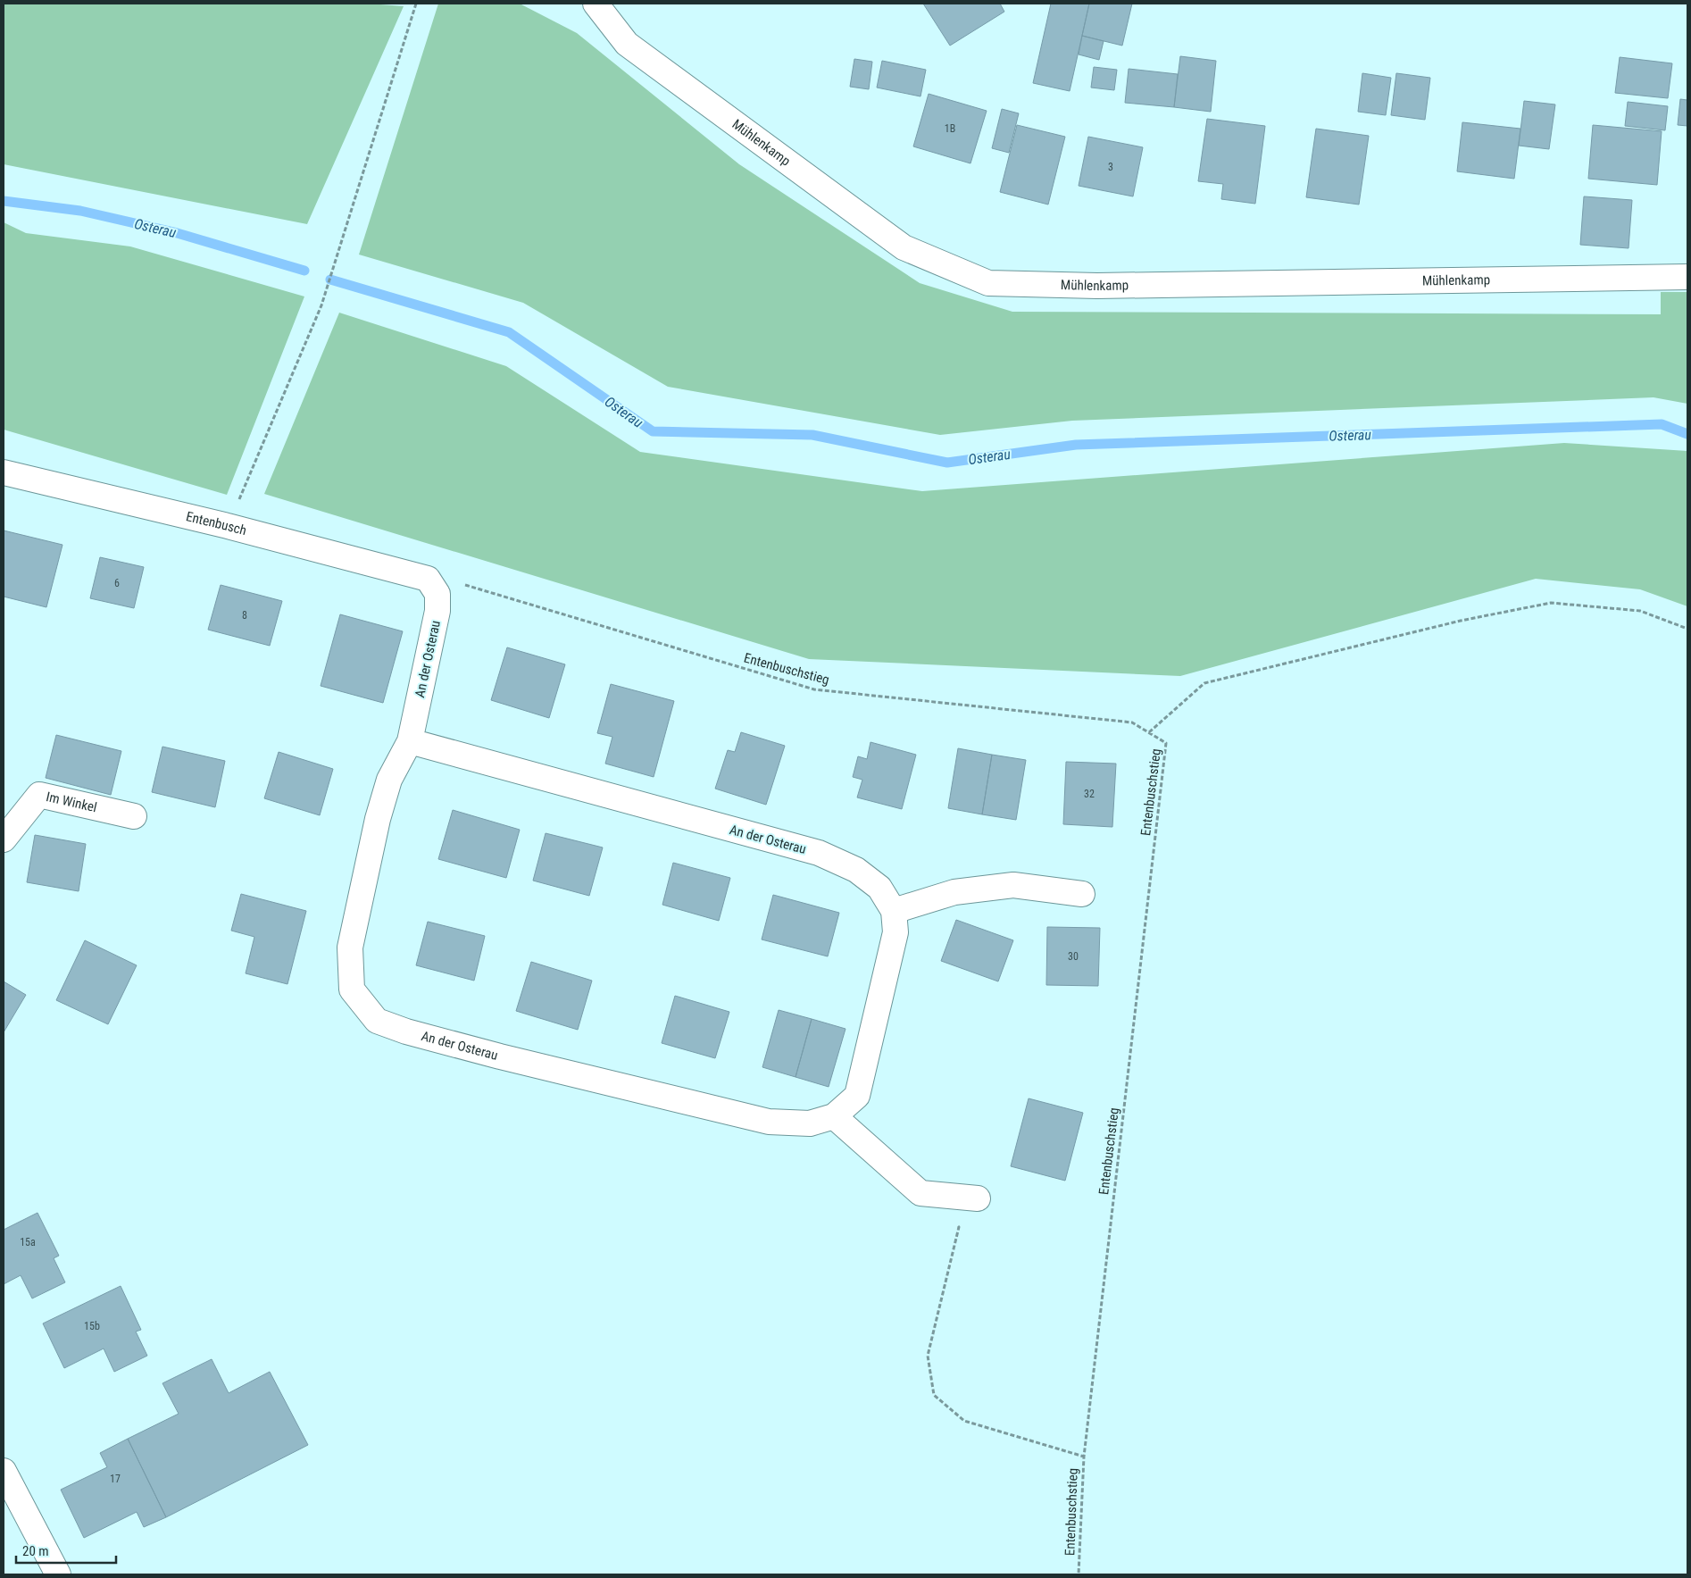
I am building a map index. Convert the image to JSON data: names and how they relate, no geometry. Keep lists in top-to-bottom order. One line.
{"streets":{"street":["Mühlenkamp","Entenbusch","An der Osterau","Im Winkel"],"path":["Entenbuschstieg"]},"crossings":[["Entenbusch","An der Osterau"],["Entenbusch","Entenbuschstieg"],["An der Osterau","Entenbuschstieg"]],"water":["Osterau"],"house_numbers":["1B","3","6","8","32","30","15a","15b","17"],"scale_bar":"20 m"}
